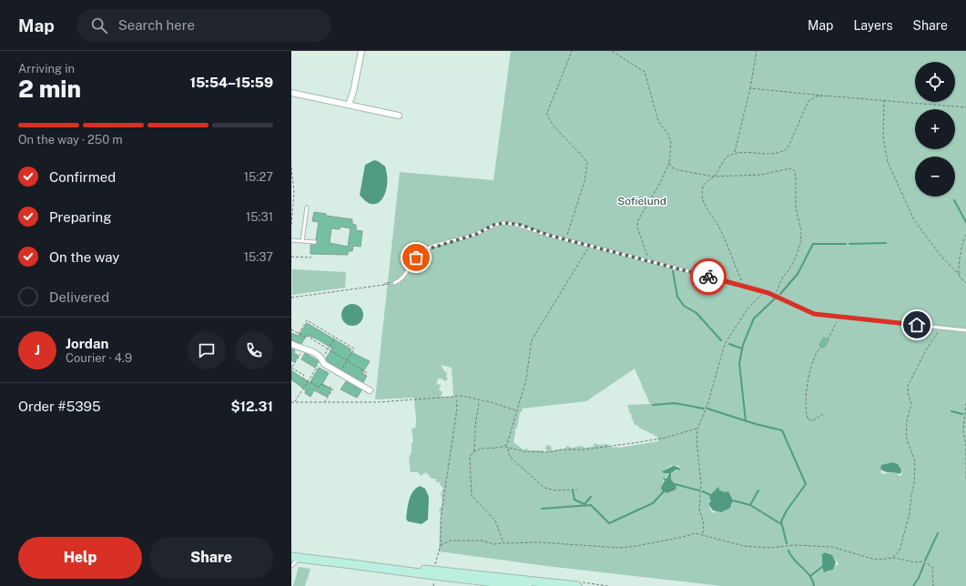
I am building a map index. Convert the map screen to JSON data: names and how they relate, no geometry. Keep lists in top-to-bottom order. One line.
{"parks":["Sofielund"],"page":{"header":"Map","search":"Search here","nav":["Map","Layers","Share"],"heading":["2 min","Arriving in","15:54–15:59"],"panel":["Jordan","Courier · 4.9","Order #5395","$12.31"],"map_buttons":["+","−"],"bar":"On the way · 250 m","list":[["Confirmed","15:27"],["Preparing","15:31"],["On the way","15:37"],"Delivered"],"round":"J","buttons":["Help","Share"]}}
